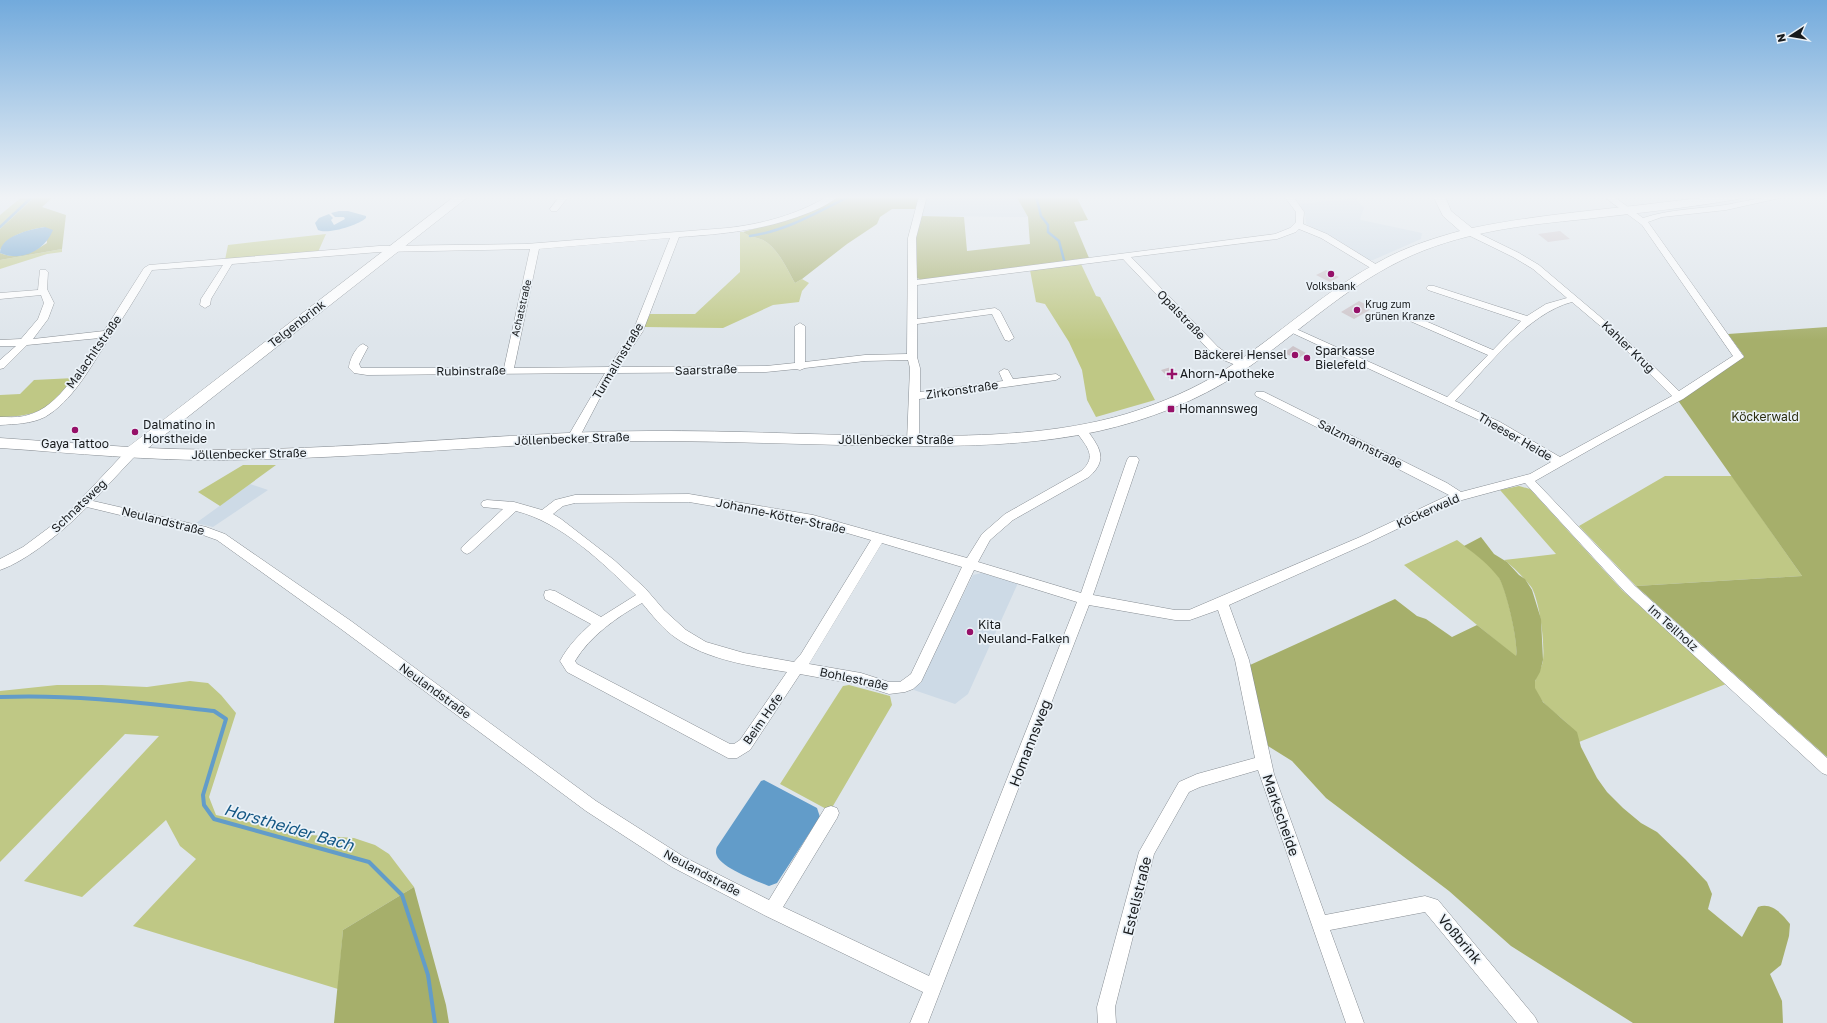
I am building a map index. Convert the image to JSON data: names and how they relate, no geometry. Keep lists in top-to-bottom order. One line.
{"streets":{"main road":["Telgenbrink","Jöllenbecker Straße"],"street":["Achatstraße","Opalstraße","Kahler Krug","Malachitstraße","Turmalinstraße","Saarstraße","Rubinstraße","Zirkonstraße","Theeser Heide","Salzmannstraße","Schnatsweg","Köckerwald","Johanne-Kötter-Straße","Neulandstraße","Im Teilholz","Bohlestraße","Beim Hofe","Homannsweg","Markscheide","Estelistraße","Voßbrink"]},"crossings":[["Achatstraße","Rubinstraße"],["Opalstraße","Jöllenbecker Straße"],["Telgenbrink","Jöllenbecker Straße"],["Telgenbrink","Schnatsweg"],["Kahler Krug","Köckerwald"],["Turmalinstraße","Saarstraße"],["Turmalinstraße","Rubinstraße"],["Turmalinstraße","Jöllenbecker Straße"],["Saarstraße","Rubinstraße"],["Saarstraße","Zirkonstraße"],["Zirkonstraße","Jöllenbecker Straße"],["Theeser Heide","Jöllenbecker Straße"],["Theeser Heide","Köckerwald"],["Jöllenbecker Straße","Schnatsweg"],["Jöllenbecker Straße","Bohlestraße"],["Salzmannstraße","Köckerwald"],["Schnatsweg","Neulandstraße"],["Köckerwald","Johanne-Kötter-Straße"],["Köckerwald","Im Teilholz"],["Köckerwald","Homannsweg"],["Köckerwald","Markscheide"],["Johanne-Kötter-Straße","Bohlestraße"],["Johanne-Kötter-Straße","Beim Hofe"],["Johanne-Kötter-Straße","Homannsweg"],["Neulandstraße","Homannsweg"],["Bohlestraße","Beim Hofe"],["Markscheide","Estelistraße"],["Markscheide","Voßbrink"]],"water":["Horstheider Bach"],"parks":["Köckerwald"],"places":{"other":["Volksbank","Krug zum grünen Kranze","Bäckerei Hensel","Sparkasse Bielefeld","Gaya Tattoo","Dalmatino in Horstheide","Kita Neuland-Falken"],"health":["Ahorn-Apotheke"],"transit":["Homannsweg"]},"north":"left"}
